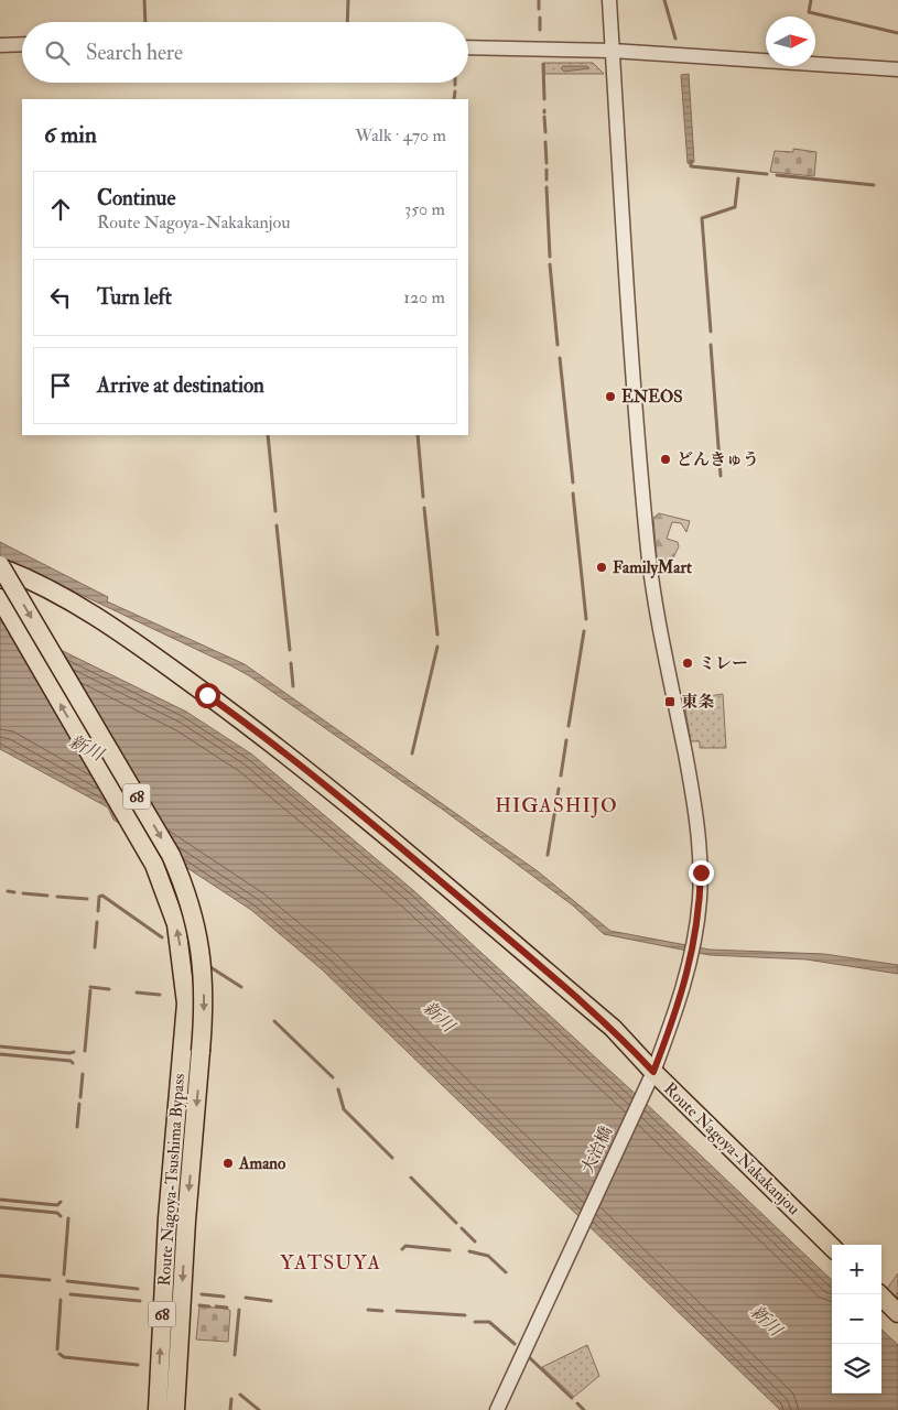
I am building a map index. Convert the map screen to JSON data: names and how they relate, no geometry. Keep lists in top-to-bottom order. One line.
{"streets":{"main road":["68","Route Nagoya-Nakakanjou","Route Nagoya-Tsushima Bypass"],"street":["大治橋"]},"crossings":[["Route Nagoya-Nakakanjou","大治橋"],["Route Nagoya-Nakakanjou","Route Nagoya-Tsushima Bypass"]],"districts":["HIGASHIJO","YATSUYA"],"water":["新川"],"places":{"other":["ENEOS","どんきゅう","FamilyMart","ミレー","Amano"],"transit":["東条"]},"north":"right","page":{"search":"Search here","heading":["6 min","Walk · 470 m"],"list":[["Continue","Route Nagoya-Nakakanjou","350 m"],["Turn left","120 m"],"Arrive at destination"],"map_buttons":["+","−"]}}
